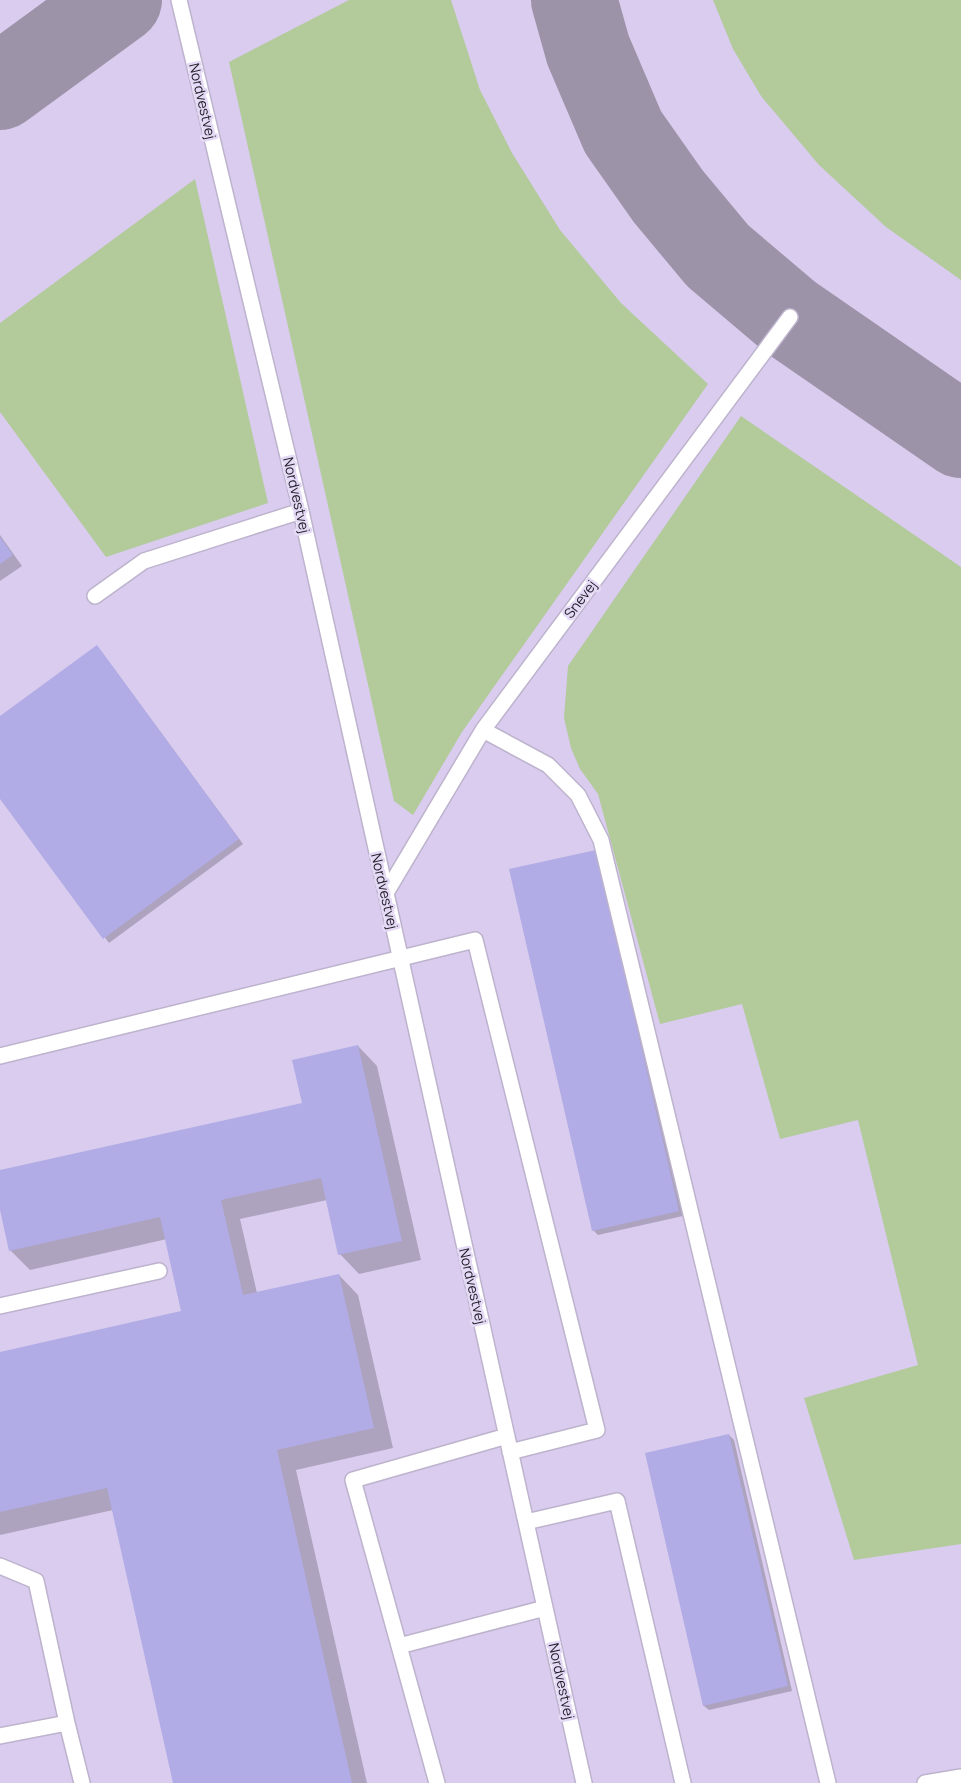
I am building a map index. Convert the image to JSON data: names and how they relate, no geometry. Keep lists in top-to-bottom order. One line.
{"streets":{"lane":["Nordvestvej","Snevej"]},"crossings":[["Nordvestvej","Snevej"]]}
